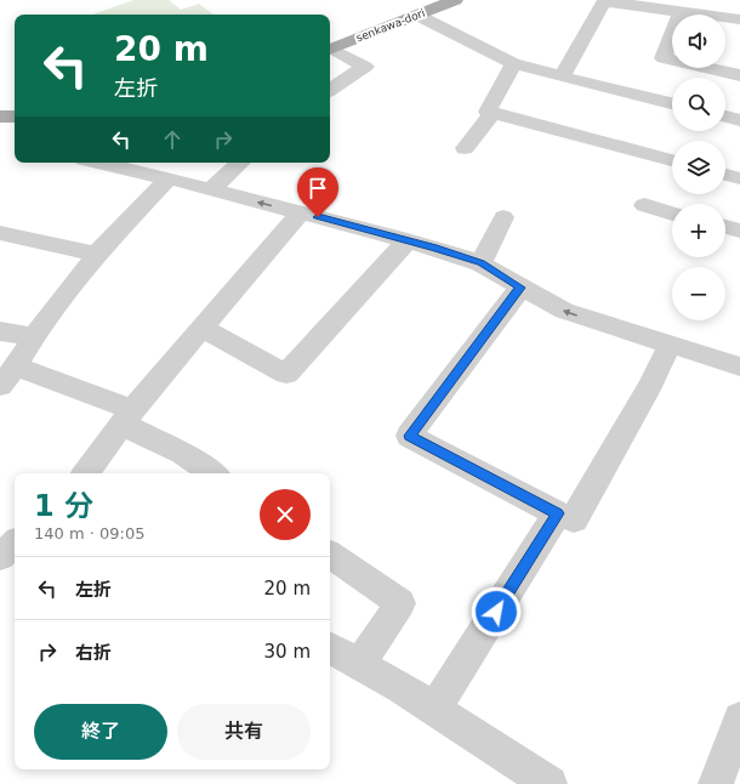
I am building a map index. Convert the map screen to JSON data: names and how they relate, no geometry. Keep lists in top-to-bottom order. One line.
{"streets":{"main road":["senkawa-dori"]},"page":{"map_buttons":["+","−"],"turn":["20 m","左折"],"heading":["1 分","140 m · 09:05"],"list":[{"name":"左折","value":"20 m"},{"name":"右折","value":"30 m"}],"buttons":["終了","共有"]}}
